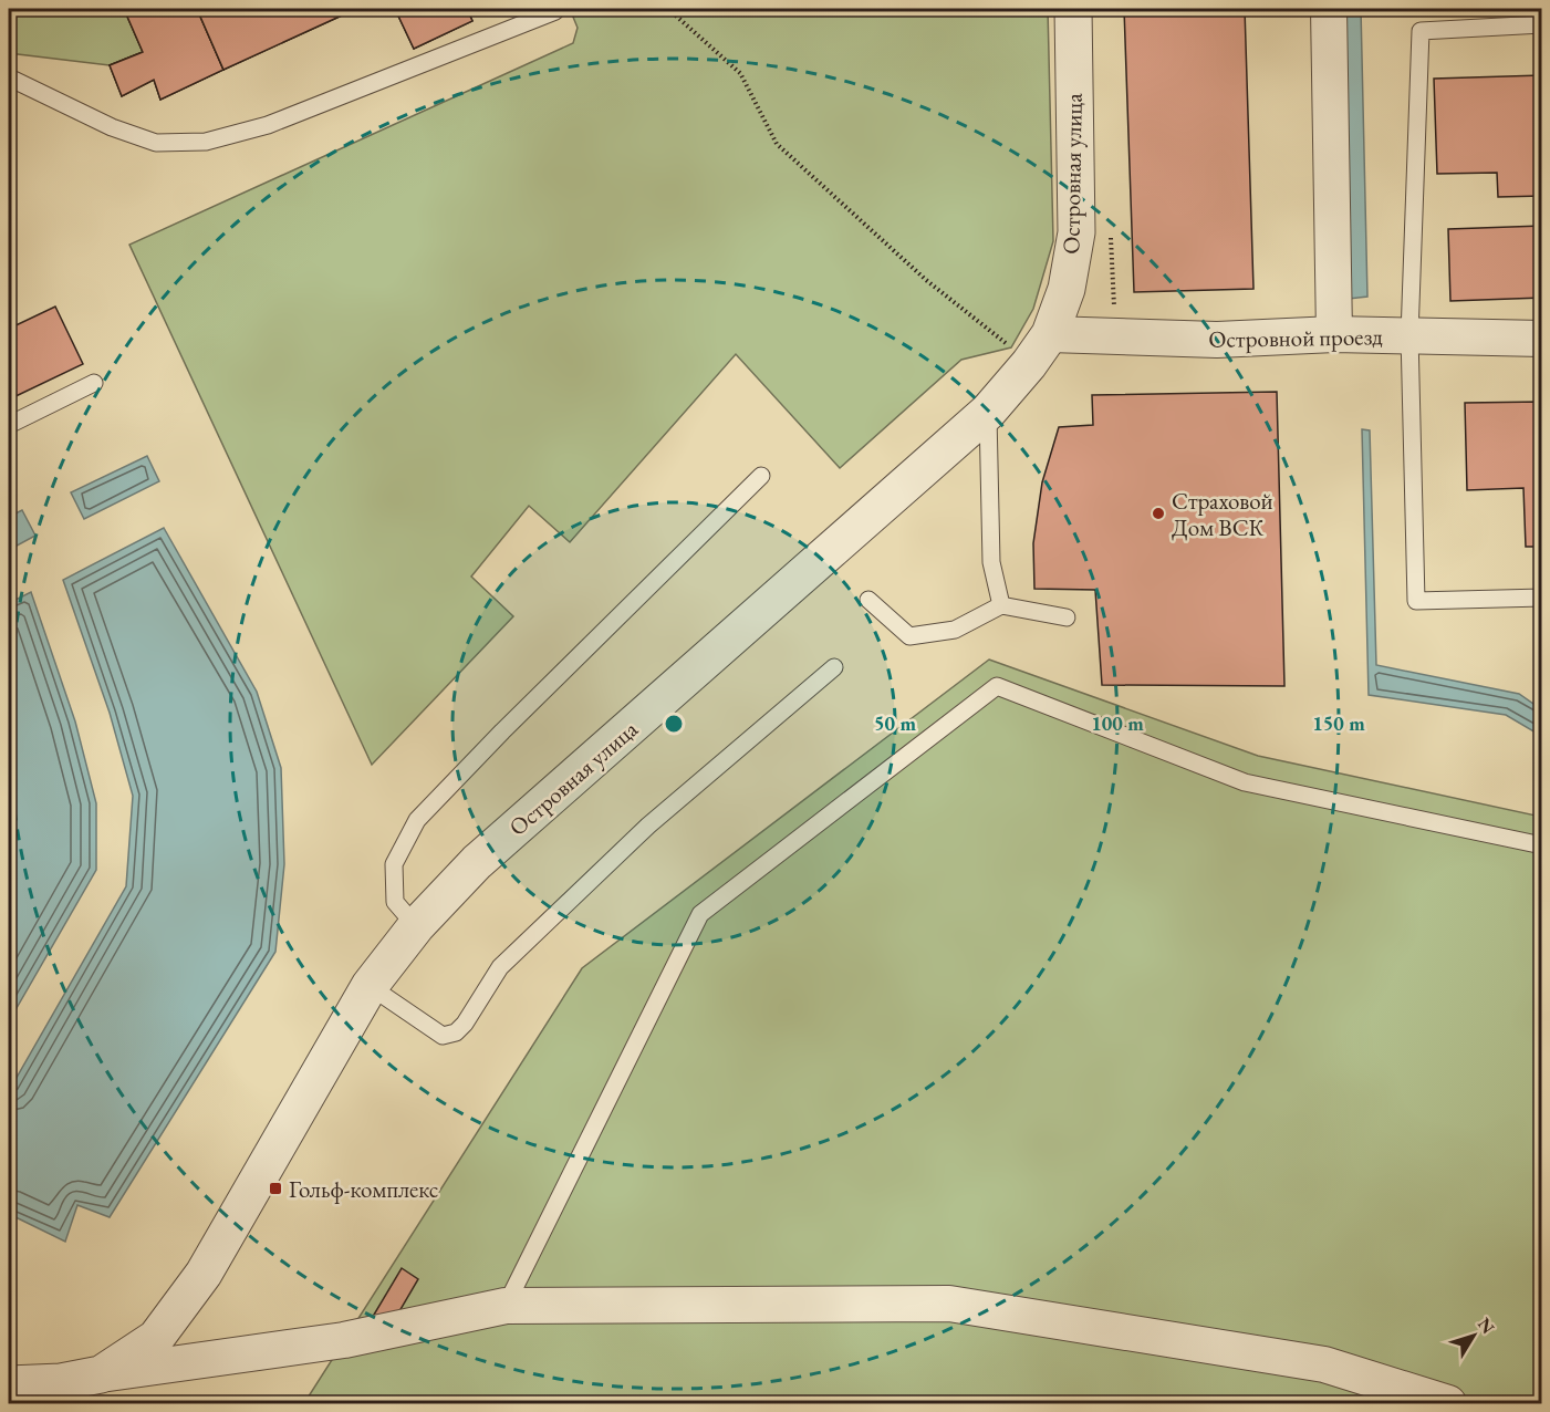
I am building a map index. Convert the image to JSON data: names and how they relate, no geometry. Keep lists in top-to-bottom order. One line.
{"streets":{"street":["Островная улица","Островной проезд"]},"crossings":[["Островная улица","Островной проезд"]],"places":{"other":["Страховой Дом ВСК"],"transit":["Гольф-комплекс"]},"north":"top right","rings":["50 m","100 m","150 m"]}
